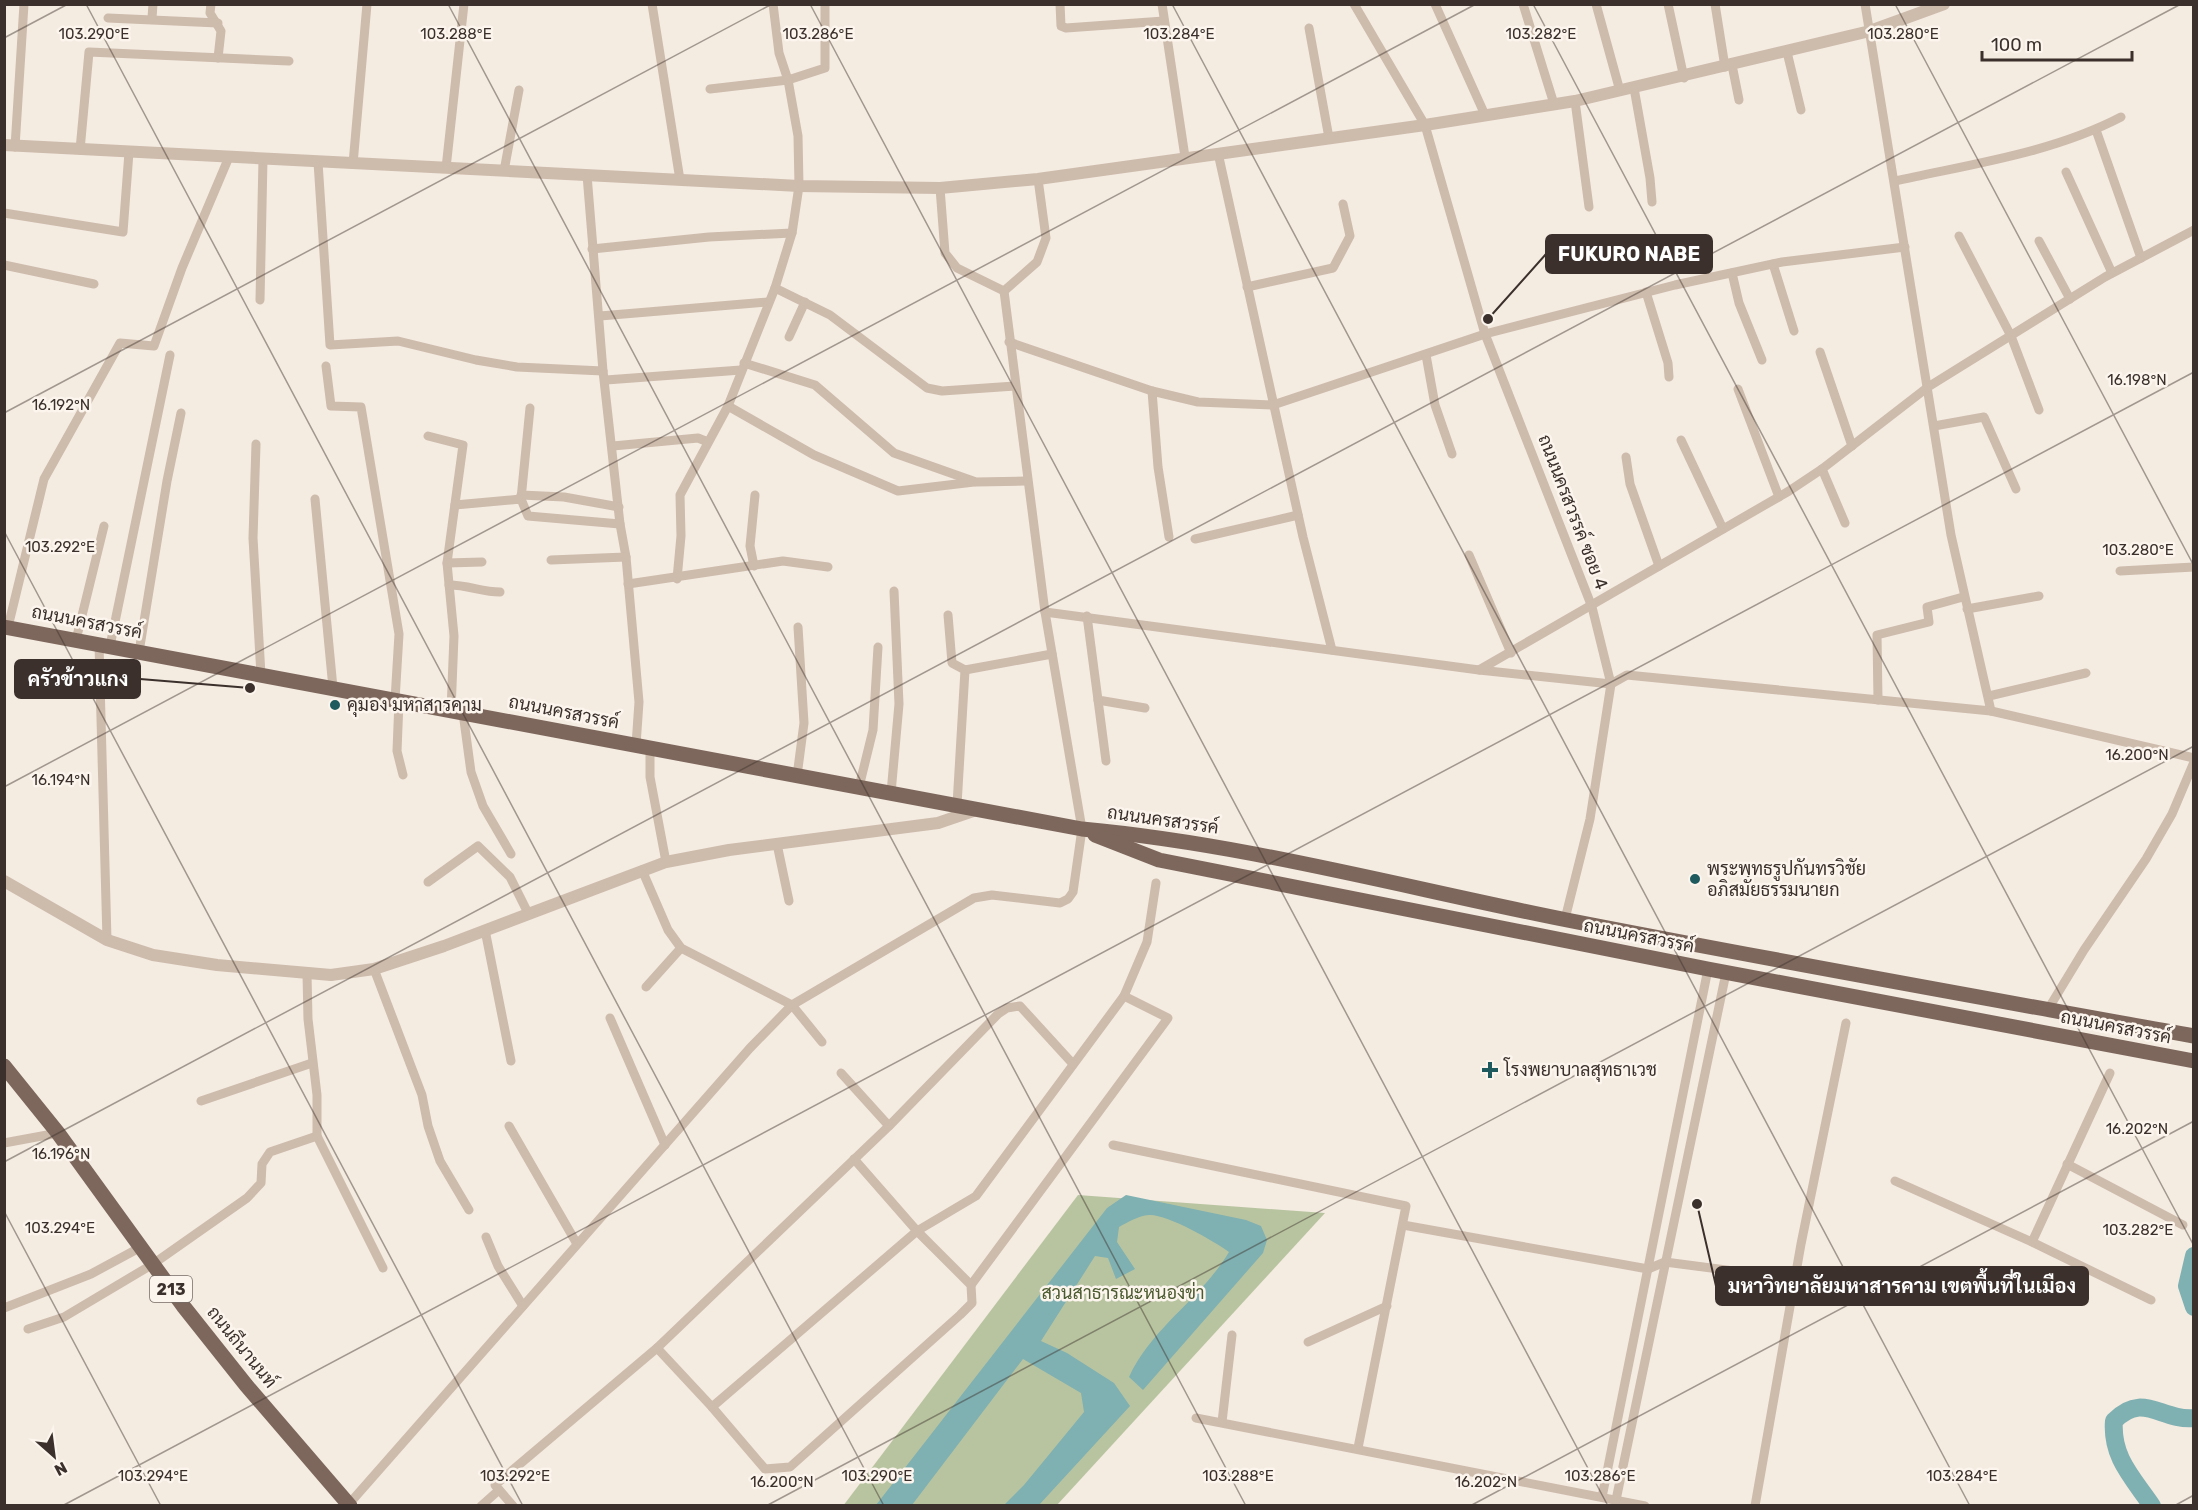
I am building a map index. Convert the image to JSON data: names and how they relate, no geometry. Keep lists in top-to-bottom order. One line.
{"streets":{"main road":["ถนนนครสวรรค์","213","ถนนถีนานนท์"],"street":["ถนนนครสวรรค์ ซอย 4"]},"crossings":[["ถนนนครสวรรค์ ซอย 4","ถนนนครสวรรค์"]],"parks":["สวนสาธารณะหนองข่า"],"places":{"other":["FUKURO NABE","ครัวข้าวแกง","คุมอง มหาสารคาม","พระพุทธรูปกันทรวิชัย อภิสมัยธรรมนายก","มหาวิทยาลัยมหาสารคาม เขตพื้นที่ในเมือง"],"health":["โรงพยาบาลสุทธาเวช"]},"scale_bar":"100 m","north":"bottom right","coordinates":["103.290°E","103.288°E","103.286°E","103.284°E","103.282°E","103.280°E","16.198°N","16.192°N","103.292°E","16.200°N","16.194°N","16.202°N","16.196°N","103.294°E"]}
